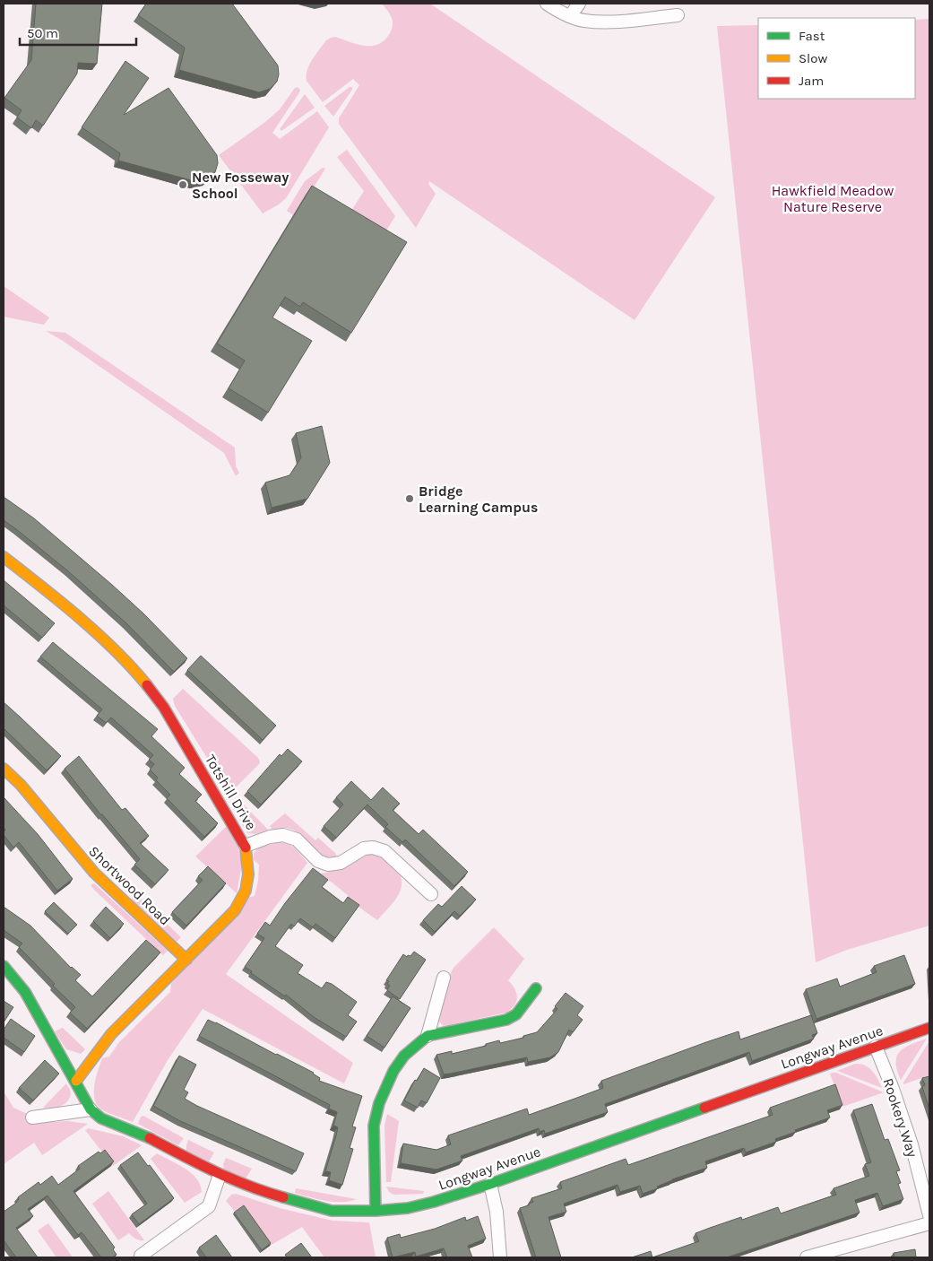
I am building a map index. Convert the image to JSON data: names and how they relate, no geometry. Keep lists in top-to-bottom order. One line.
{"streets":{"street":["Totshill Drive","Shortwood Road","Longway Avenue","Rookery Way"]},"crossings":[["Totshill Drive","Shortwood Road"],["Longway Avenue","Rookery Way"]],"parks":["Hawkfield Meadow Nature Reserve"],"places":["New Fosseway School","Bridge Learning Campus"],"legend":["Fast","Slow","Jam"],"scale_bar":"50 m"}
